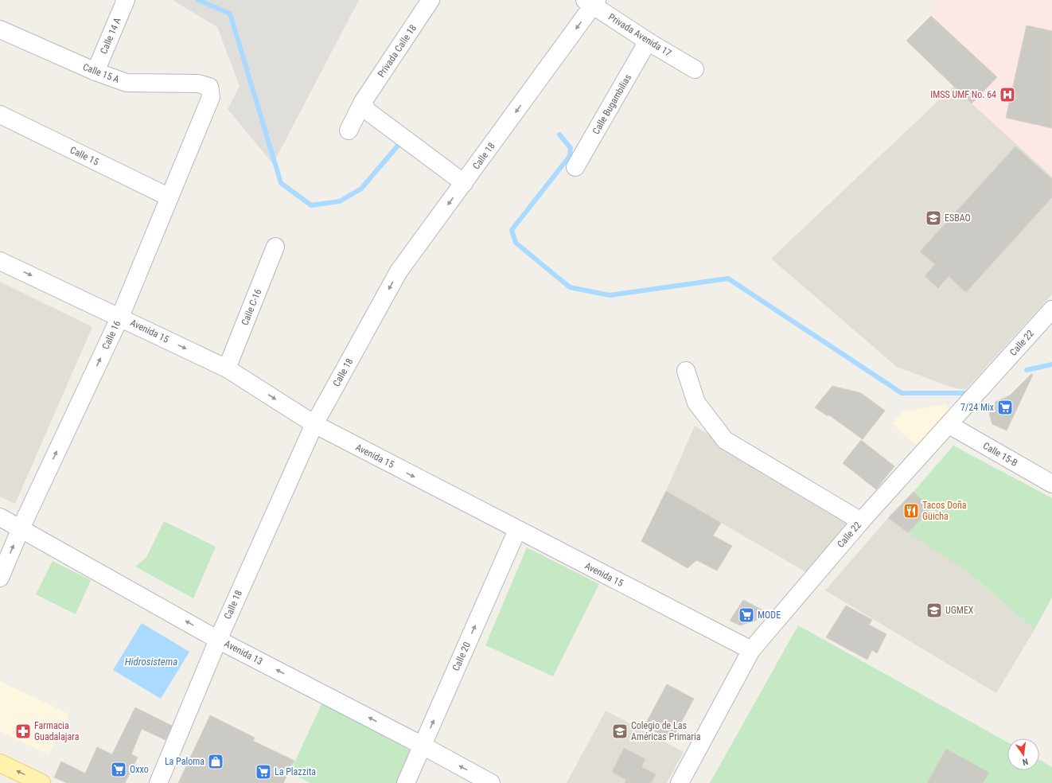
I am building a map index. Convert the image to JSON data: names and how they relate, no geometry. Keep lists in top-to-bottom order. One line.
{"streets":{"street":["Privada Avenida 17","Calle 14 A","Privada Calle 18","Calle 15 A","Calle Bugambilias","Calle 15","Calle 18","Calle C-16","Avenida 15","Calle 16","Calle 22","Calle 15-B","Avenida 13","Calle 20"]},"crossings":[["Privada Avenida 17","Calle Bugambilias"],["Privada Avenida 17","Calle 18"],["Calle 14 A","Calle 15 A"],["Calle 15 A","Calle 16"],["Calle 15","Calle 16"],["Calle 18","Avenida 15"],["Calle 18","Avenida 13"],["Calle C-16","Avenida 15"],["Avenida 15","Calle 16"],["Avenida 15","Calle 22"],["Avenida 15","Calle 20"],["Calle 16","Avenida 13"],["Calle 22","Calle 15-B"],["Avenida 13","Calle 20"]],"one_way":["Calle 18","Avenida 15","Calle 16","Avenida 13","Calle 20"],"water":["Hidrosistema"],"places":{"hospital":["IMSS UMF No. 64"],"school or university":["ESBAO","UGMEX","Colegio de Las Américas Primaria"],"supermarket":["7/24 Mix","MODE","Oxxo","La Plazzita"],"restaurant":["Tacos Doña Güicha"],"pharmacy":["Farmacia Guadalajara"],"shop":["La Paloma"]},"north":"bottom"}
